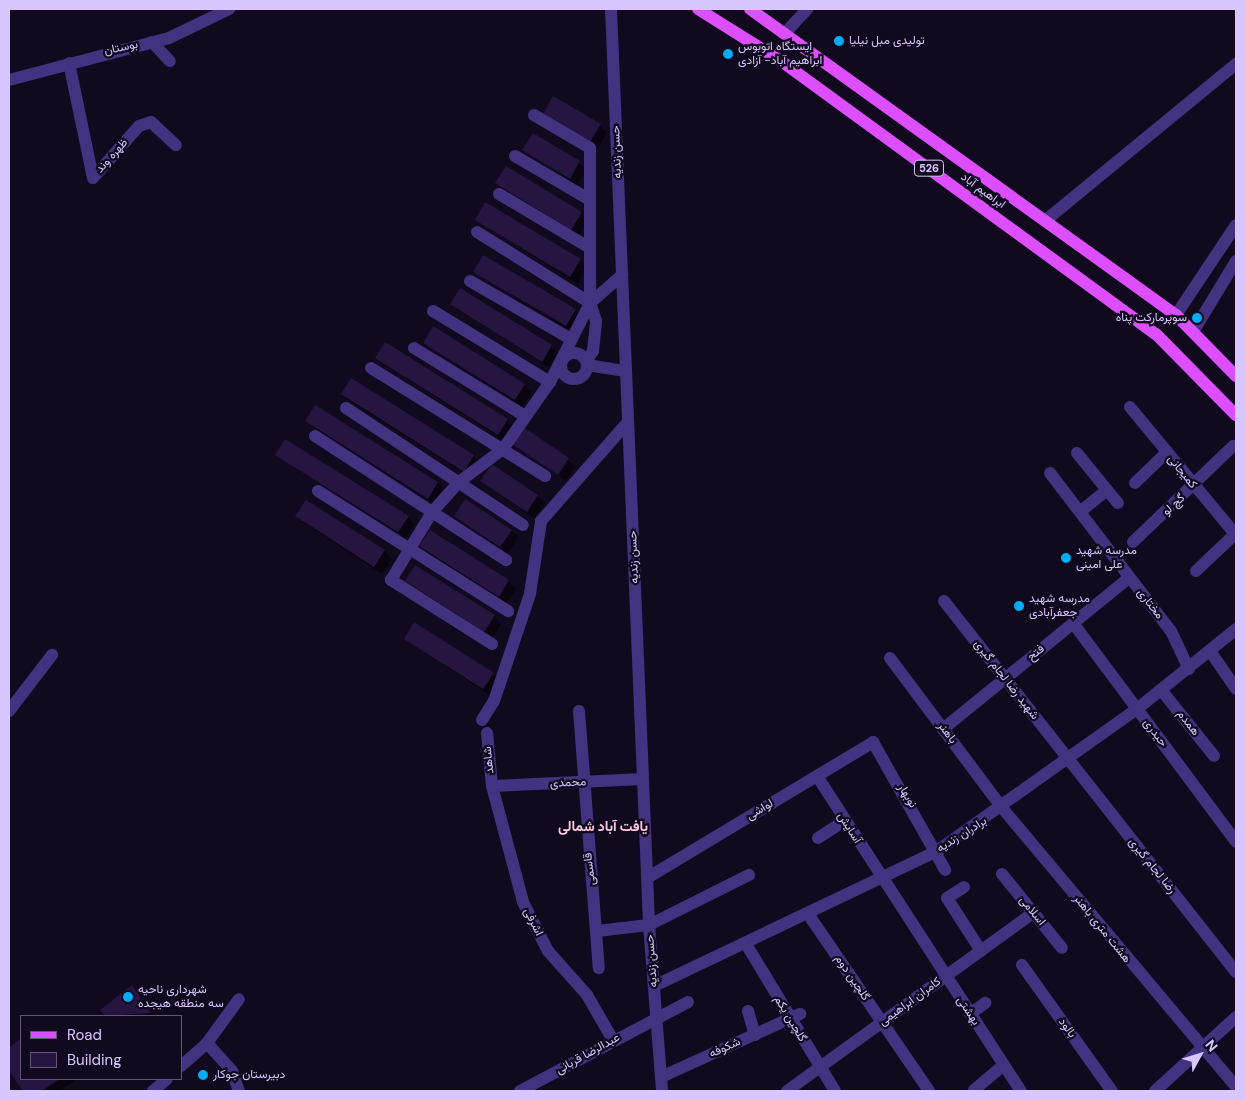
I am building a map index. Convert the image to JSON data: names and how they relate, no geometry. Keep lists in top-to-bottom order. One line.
{"streets":{"main road":["526","ابراهیم آباد"],"street":["بوستان","حسن زندیه","ظهره وند","کمیجانی","گچ لو","مختاری","فتح","شهید رضا لجام گیری","همدم","باهنر","حیدری","شاهد","محمدی","نوبهار","لواشی","آسایش","برادران زندیه","رضا لجام گیری","قاسمی","اسلامی","اشرفی","هشت متری باهنر","گلچین دوم","کامران ابراهیمی","بهشتی","گلچین یکم","بالود","شکوفه","عبدالرضا قربانی"]},"crossings":[["بوستان","ظهره وند"],["حسن زندیه","محمدی"],["حسن زندیه","لواشی"],["حسن زندیه","برادران زندیه"],["حسن زندیه","شکوفه"],["حسن زندیه","عبدالرضا قربانی"],["کمیجانی","گچ لو"],["مختاری","فتح"],["مختاری","برادران زندیه"],["فتح","شهید رضا لجام گیری"],["فتح","باهنر"],["فتح","حیدری"],["شهید رضا لجام گیری","برادران زندیه"],["شهید رضا لجام گیری","رضا لجام گیری"],["همدم","برادران زندیه"],["باهنر","برادران زندیه"],["باهنر","هشت متری باهنر"],["حیدری","برادران زندیه"],["شاهد","محمدی"],["شاهد","اشرفی"],["محمدی","قاسمی"],["محمدی","اشرفی"],["نوبهار","لواشی"],["نوبهار","برادران زندیه"],["لواشی","آسایش"],["آسایش","برادران زندیه"],["آسایش","بهشتی"],["برادران زندیه","رضا لجام گیری"],["برادران زندیه","هشت متری باهنر"],["برادران زندیه","گلچین دوم"],["برادران زندیه","بهشتی"],["برادران زندیه","گلچین یکم"],["اسلامی","کامران ابراهیمی"],["اشرفی","عبدالرضا قربانی"],["گلچین دوم","کامران ابراهیمی"],["کامران ابراهیمی","بهشتی"],["کامران ابراهیمی","گلچین یکم"],["گلچین یکم","شکوفه"]],"districts":["یافت آباد شمالی"],"places":["تولیدی مبل نیلیا","ایستگاه اتوبوس ابراهیم آباد- آزادی","سوپرمارکت پناه","مدرسه شهید علی امینی","مدرسه شهید جعفرآبادی","شهرداری ناحیه سه منطقه هیجده","دبیرستان جوکار"],"legend":["Road","Building"],"north":"top right"}
